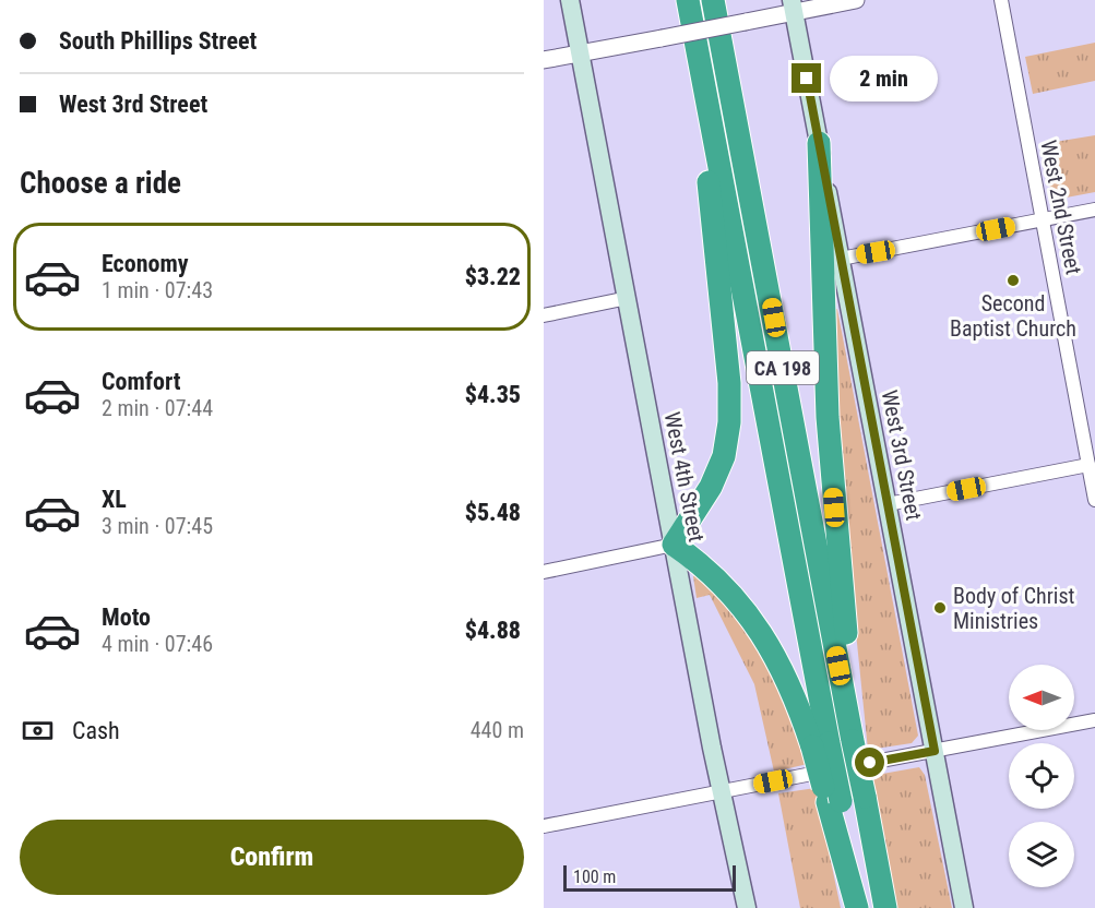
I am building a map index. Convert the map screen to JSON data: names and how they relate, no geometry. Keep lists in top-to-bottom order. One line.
{"streets":{"highway":["CA 198"],"main road":["West 3rd Street","West 4th Street"],"street":["West 2nd Street"]},"places":["Second Baptist Church","Body of Christ Ministries"],"scale_bar":"100 m","north":"left","page":{"banner":["South Phillips Street","West 3rd Street"],"bubble":"2 min","heading":"Choose a ride","list":[{"name":"Economy","note":"1 min · 07:43","value":"$3.22"},{"name":"Comfort","note":"2 min · 07:44","value":"$4.35"},{"name":"XL","note":"3 min · 07:45","value":"$5.48"},{"name":"Moto","note":"4 min · 07:46","value":"$4.88"}],"pay":["Cash","440 m"],"buttons":"Confirm","scale":"100 m"}}
